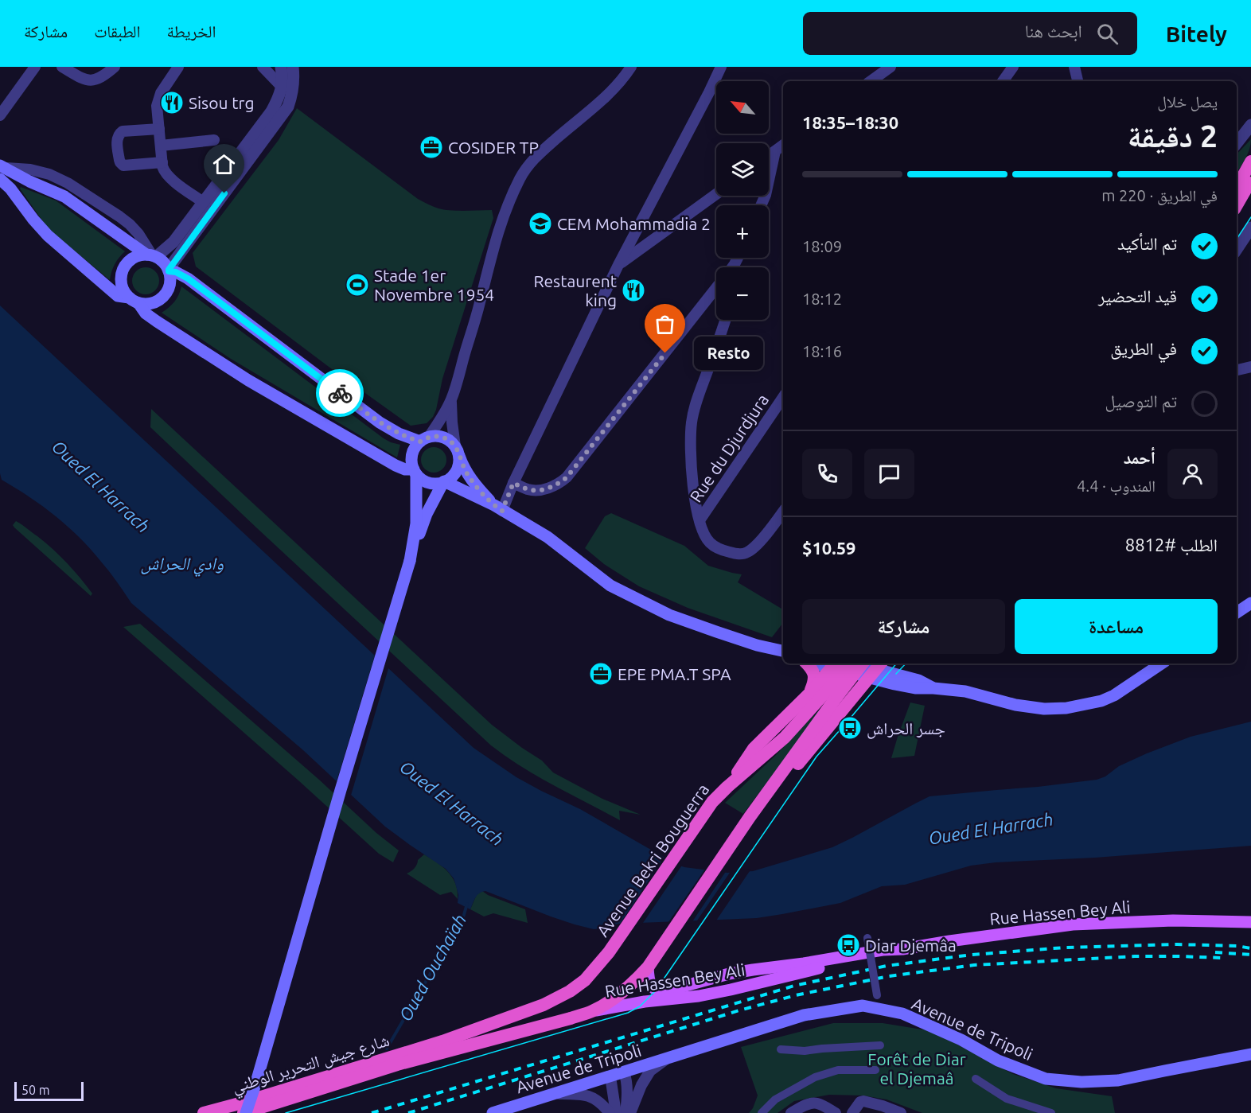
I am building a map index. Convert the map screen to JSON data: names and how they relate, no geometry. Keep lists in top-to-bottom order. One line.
{"streets":{"highway":["Avenue Bekri Bouguerra","شارع جيش التحرير الوطني"],"main road":["Rue Hassen Bey Ali","Avenue de Tripoli"],"street":["Rue du Djurdjura"]},"crossings":[["Avenue Bekri Bouguerra","Rue Hassen Bey Ali"],["Avenue Bekri Bouguerra","شارع جيش التحرير الوطني"],["Rue Hassen Bey Ali","شارع جيش التحرير الوطني"]],"water":["Oued El Harrach","وادي الحراش","Oued Ouchaïah"],"parks":["Forêt de Diar el Djemaâ"],"places":{"restaurant":["Sisou trg","Restaurent king"],"office":["COSIDER TP","EPE PMA.T SPA"],"school or university":["CEM Mohammadia 2"],"sports":["Stade 1er Novembre 1954"],"other":["Resto"],"bus stop":["جسر الحراش","Diar Djemâa"]},"scale_bar":"50 m","north":"top left","page":{"header":"Bitely","search":"ابحث هنا","nav":["الخريطة","الطبقات","مشاركة"],"map_buttons":["+","−"],"heading":["2 دقيقة","يصل خلال","18:30–18:35"],"panel":["أحمد","المندوب · 4.4","الطلب #8812","$10.59"],"bar":"في الطريق · 220 m","list":[["تم التأكيد","18:09"],["قيد التحضير","18:12"],["في الطريق","18:16"],"تم التوصيل"],"bubble":"Resto","buttons":["مساعدة","مشاركة"],"scale":"50 m"}}
